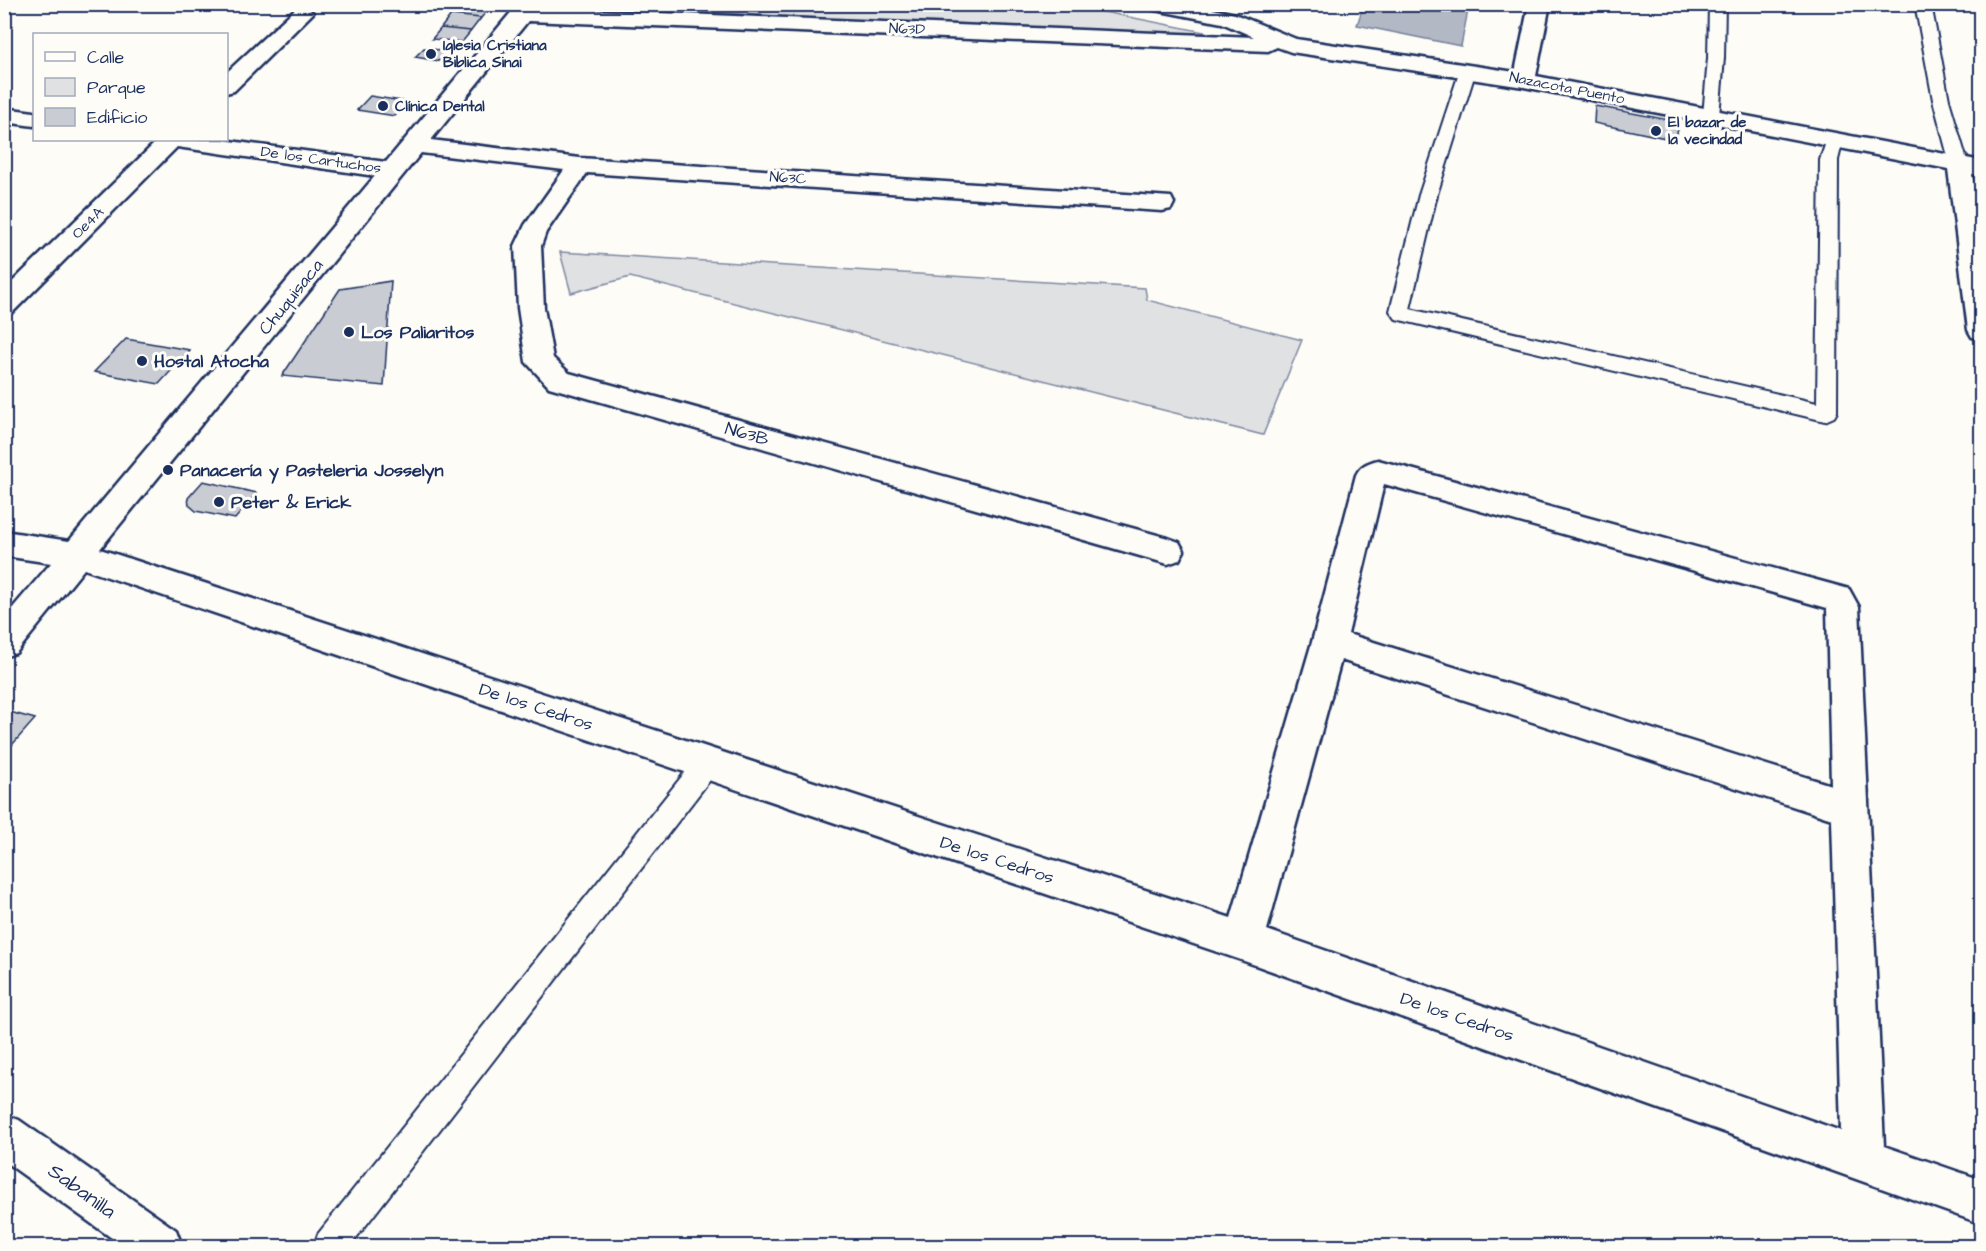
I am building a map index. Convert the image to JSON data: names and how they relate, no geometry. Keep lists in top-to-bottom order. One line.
{"streets":{"street":["N63D","Nazacota Puento","De los Cartuchos","N63C","Oe4A","Chuquisaca","N63B","De los Cedros","Sabanilla"]},"crossings":[["N63D","Nazacota Puento"],["N63D","Chuquisaca"],["De los Cartuchos","Chuquisaca"],["N63C","Chuquisaca"],["N63C","N63B"],["Chuquisaca","De los Cedros"]],"places":["Iglesia Cristiana Biblica Sinai","Clínica Dental","El bazar de la vecindad","Los Paliaritos","Hostal Atocha","Panacería y Pasteleria Josselyn","Peter & Erick"],"legend":["Calle","Parque","Edificio"]}
